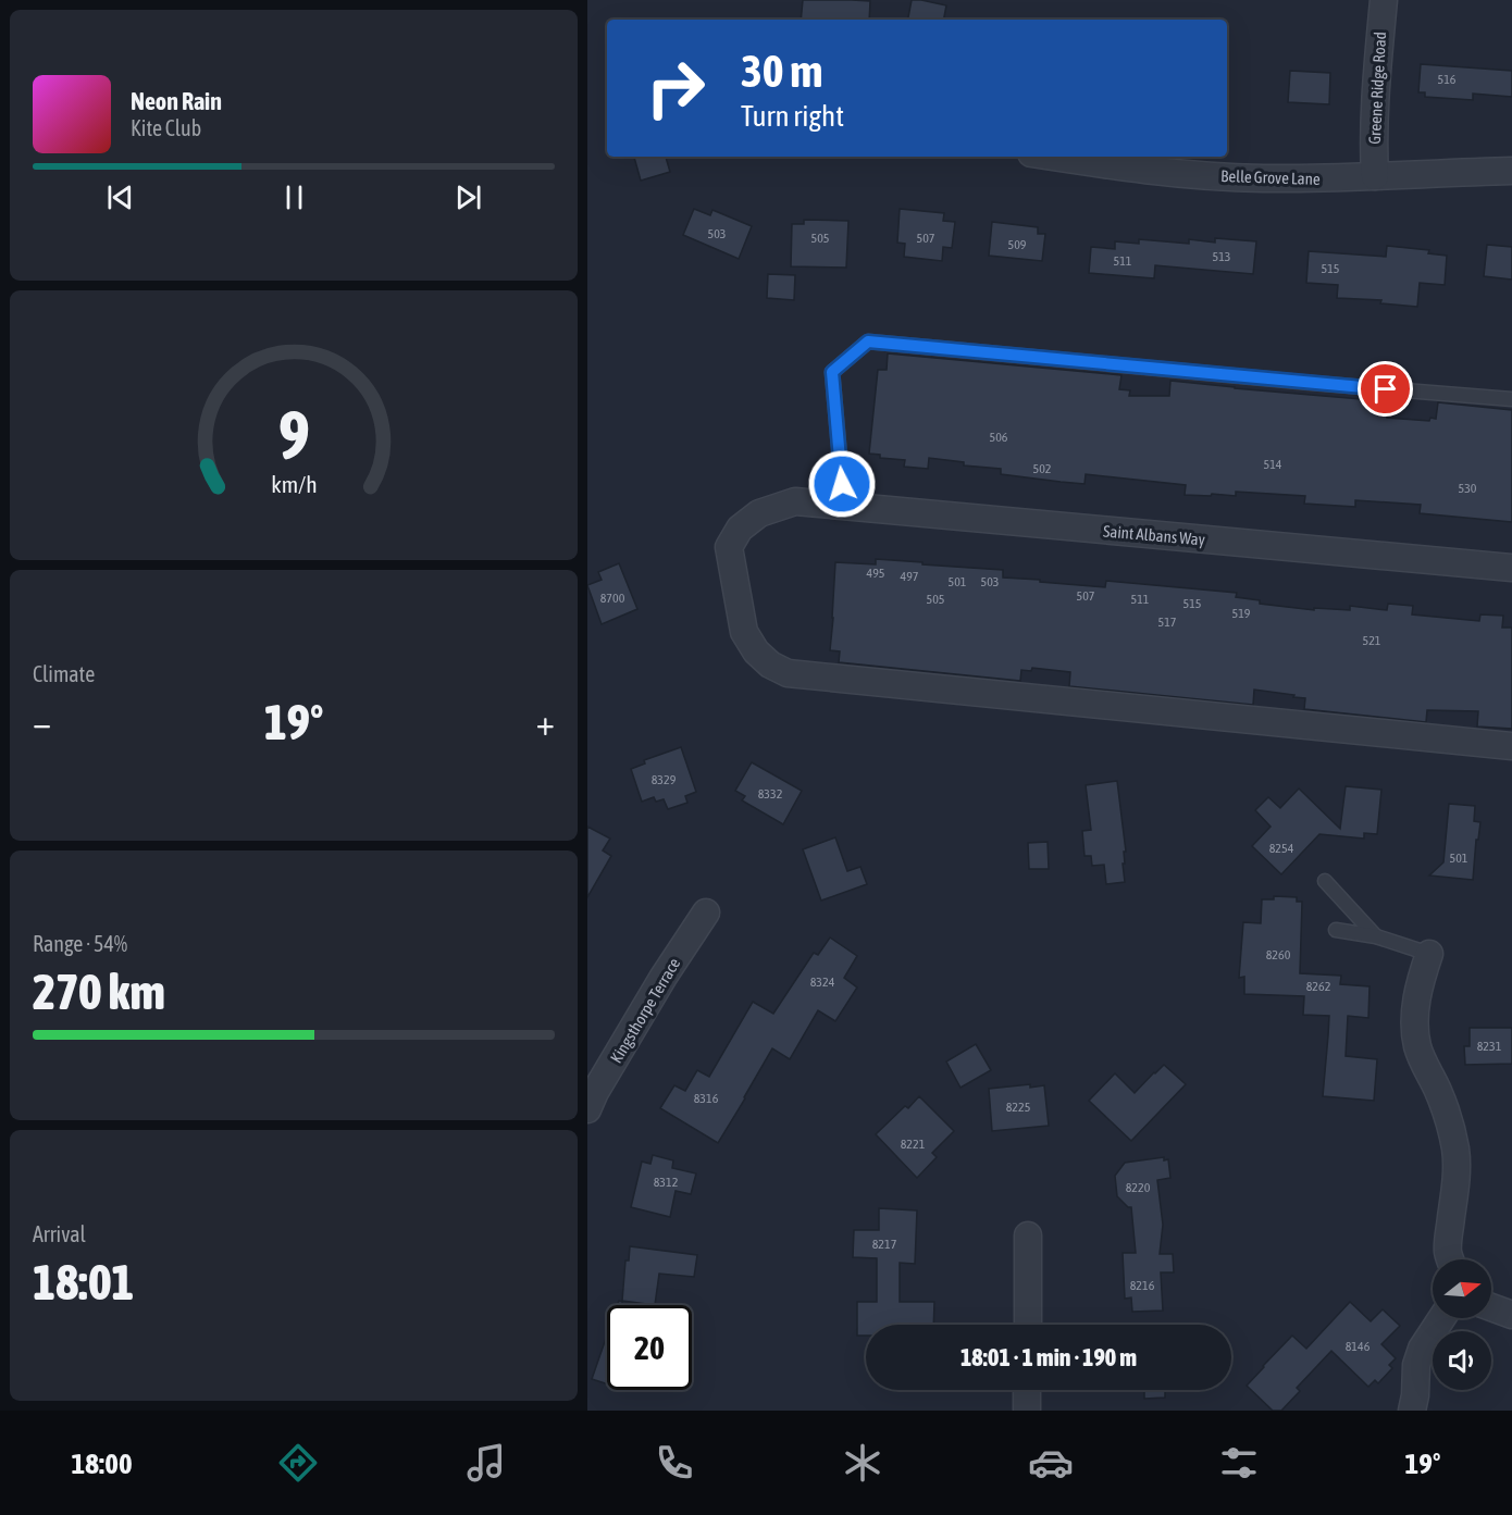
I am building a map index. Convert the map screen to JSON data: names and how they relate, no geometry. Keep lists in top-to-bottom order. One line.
{"streets":{"street":["Greene Ridge Road","Belle Grove Lane","Saint Albans Way","Kingsthorpe Terrace"]},"crossings":[["Greene Ridge Road","Belle Grove Lane"]],"house_numbers":["516","503","505","507","509","513","511","515","506","514","502","530","495","497","501","503","507","8700","505","511","515","519","517","521","8329","8332","8254","501","8260","8324","8262","8231","8316","8225","8221","8312","8220","8217","8216","8146"],"north":"right","page":{"turn":["30 m","Turn right"],"song":["Neon Rain","Kite Club"],"tile":["Climate",["Range · 54%","270 km"],["Arrival","18:01"]],"heat":["−","19°","+"],"limit":"20","trip":"18:01 · 1 min · 190 m","tabs":["18:00","19°"],"gauge":["9","km/h"]}}
